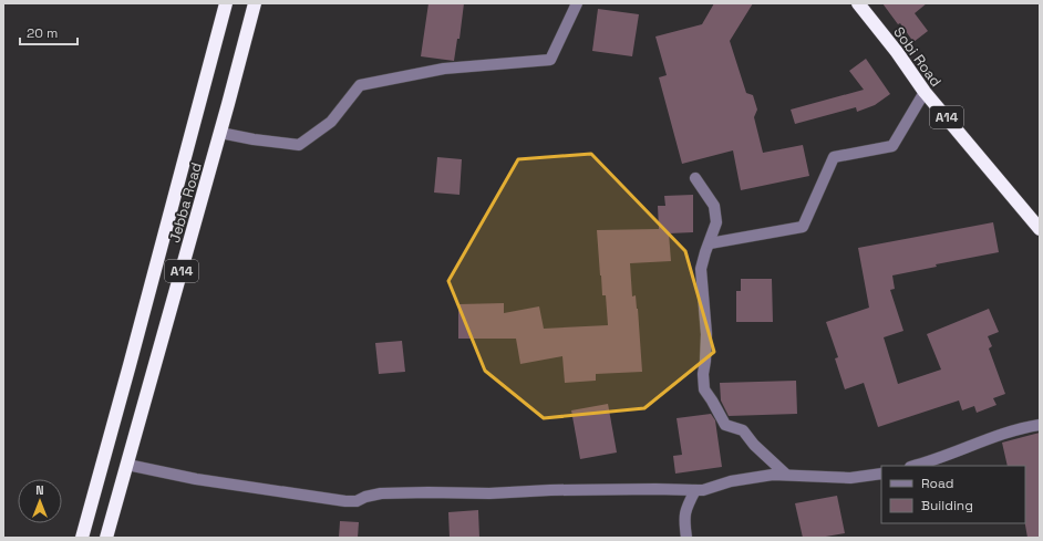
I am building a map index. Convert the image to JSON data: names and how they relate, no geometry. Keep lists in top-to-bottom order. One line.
{"streets":{"highway":["Sobi Road","A14","Jebba Road"]},"legend":["Road","Building"],"scale_bar":"20 m","north":"top"}
